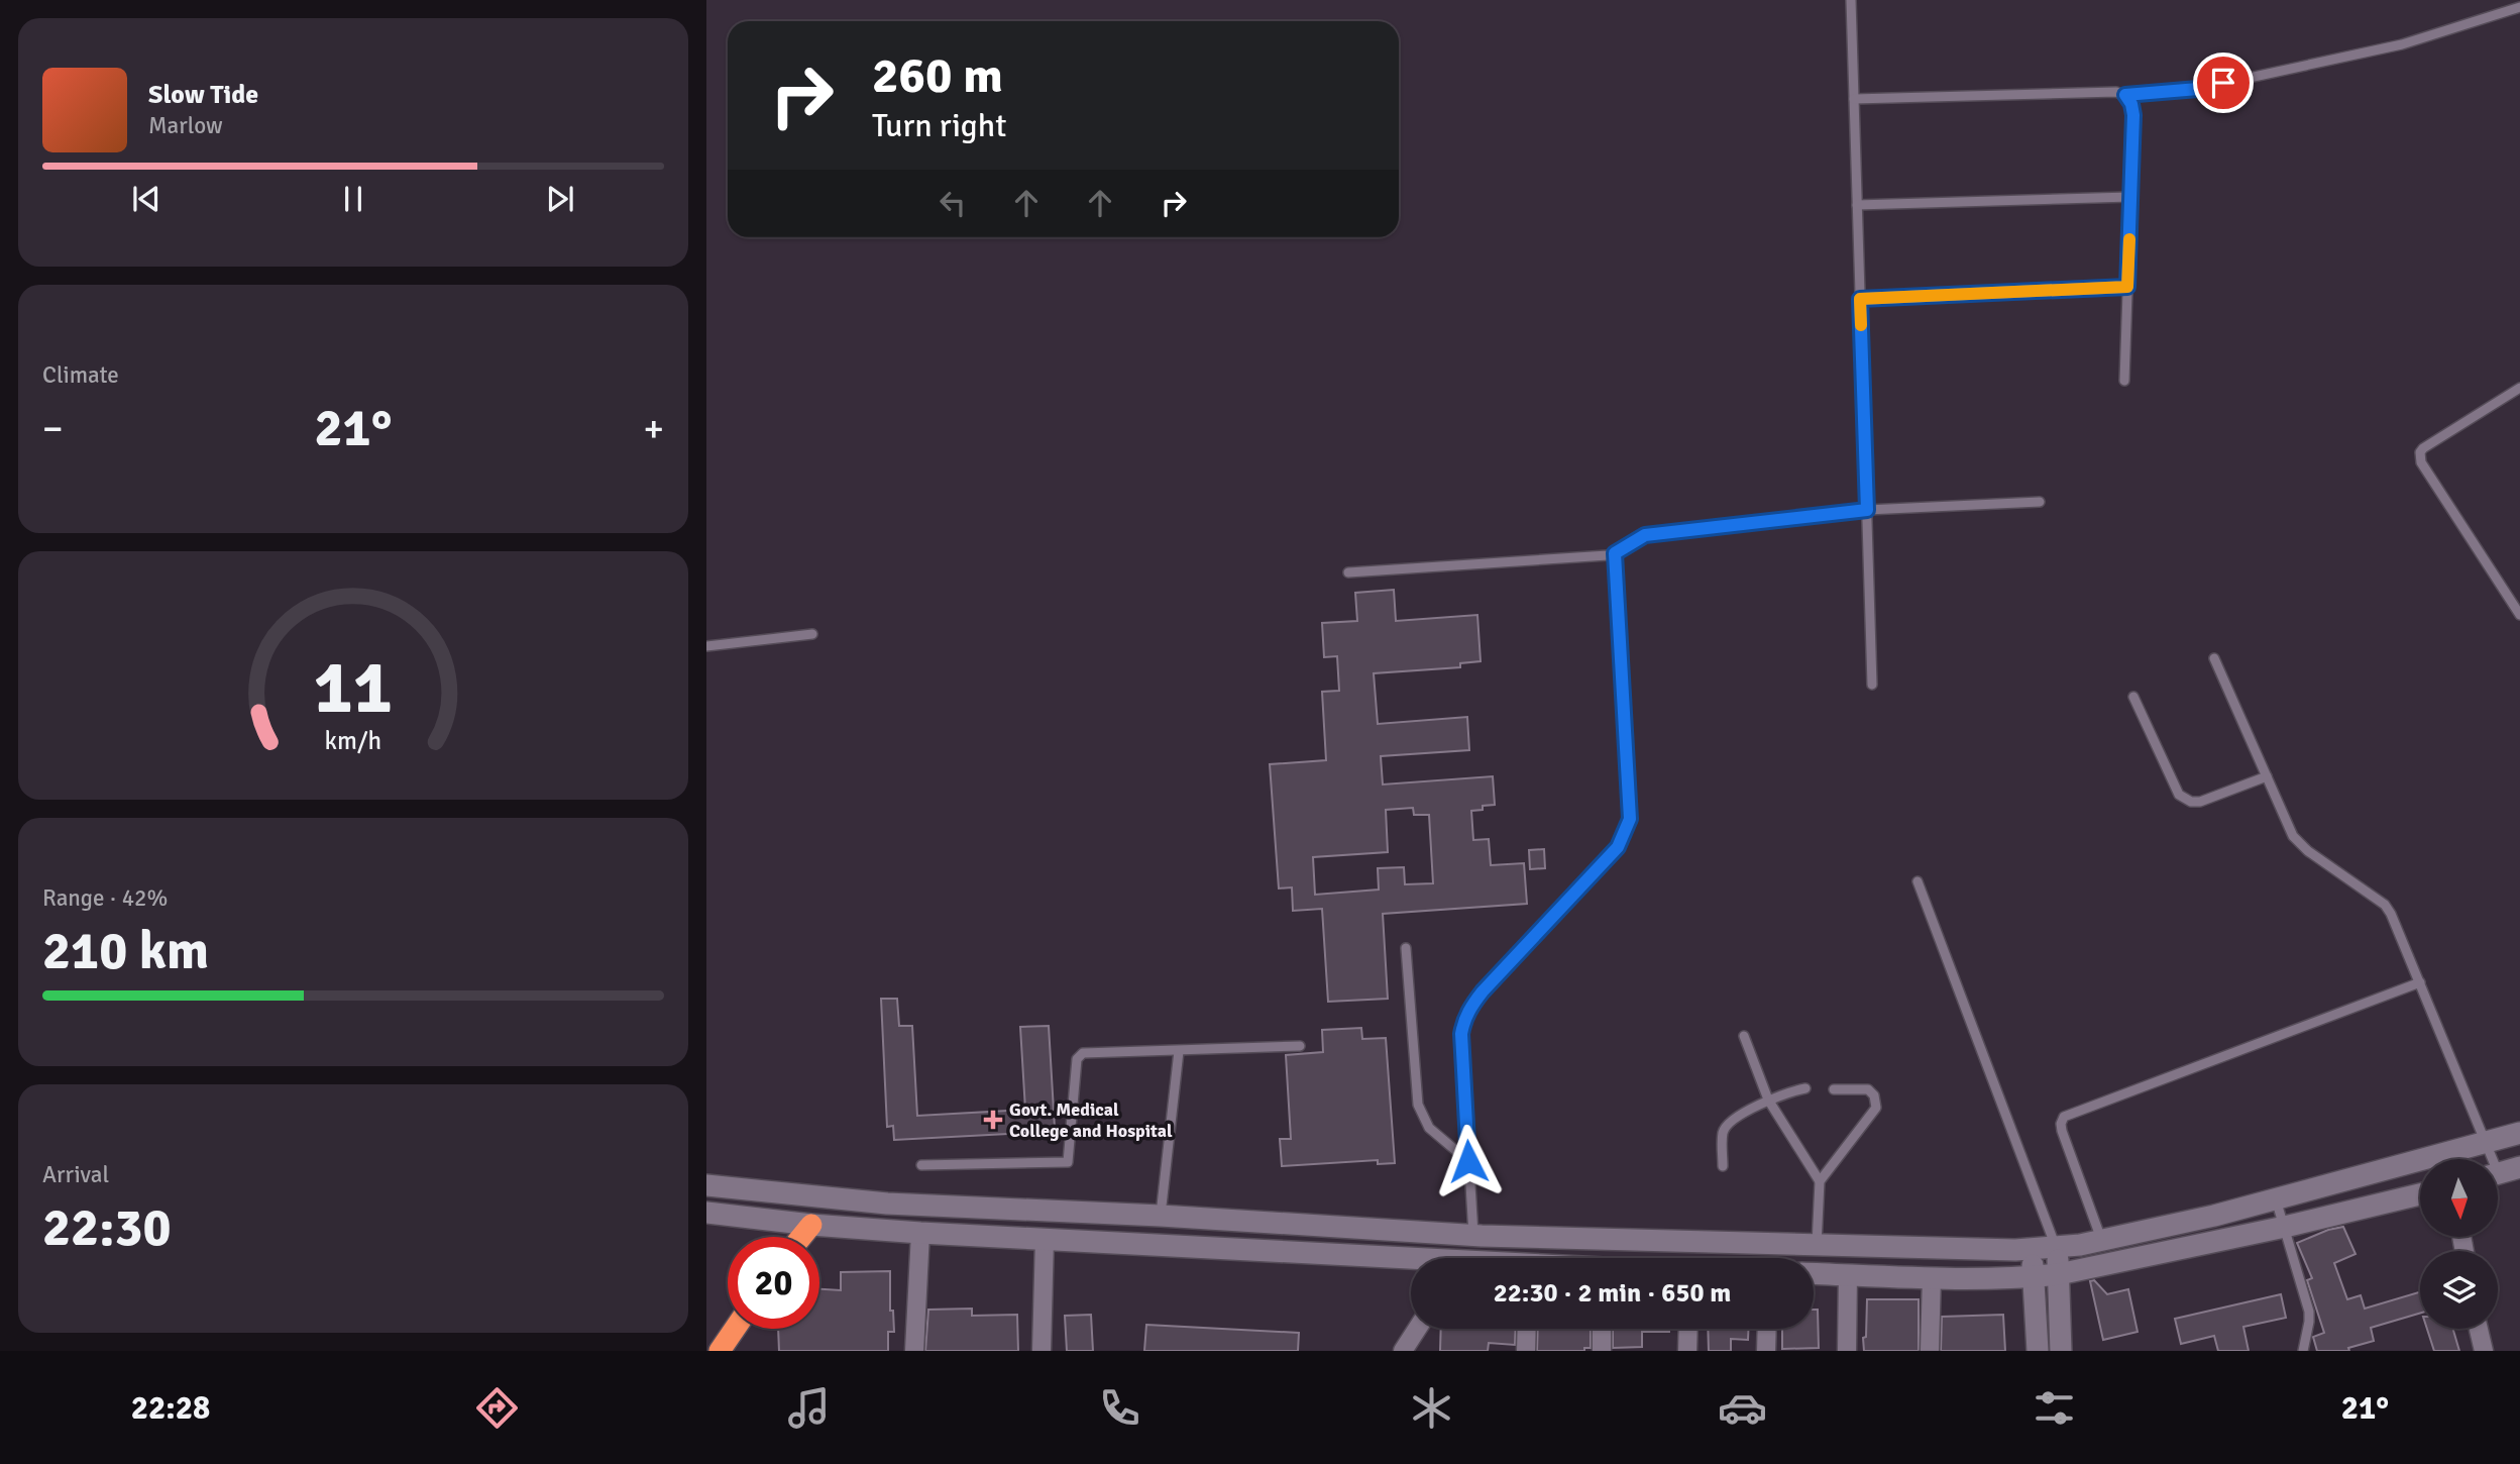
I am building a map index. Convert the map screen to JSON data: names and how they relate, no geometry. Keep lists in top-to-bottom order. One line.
{"places":{"health":["Govt. Medical College and Hospital"]},"north":"bottom","page":{"turn":["260 m","Turn right"],"song":["Slow Tide","Marlow"],"tile":["Climate",["Range · 42%","210 km"],["Arrival","22:30"]],"heat":["−","21°","+"],"limit":"20","trip":"22:30 · 2 min · 650 m","tabs":["22:28","21°"],"gauge":["11","km/h"]}}
